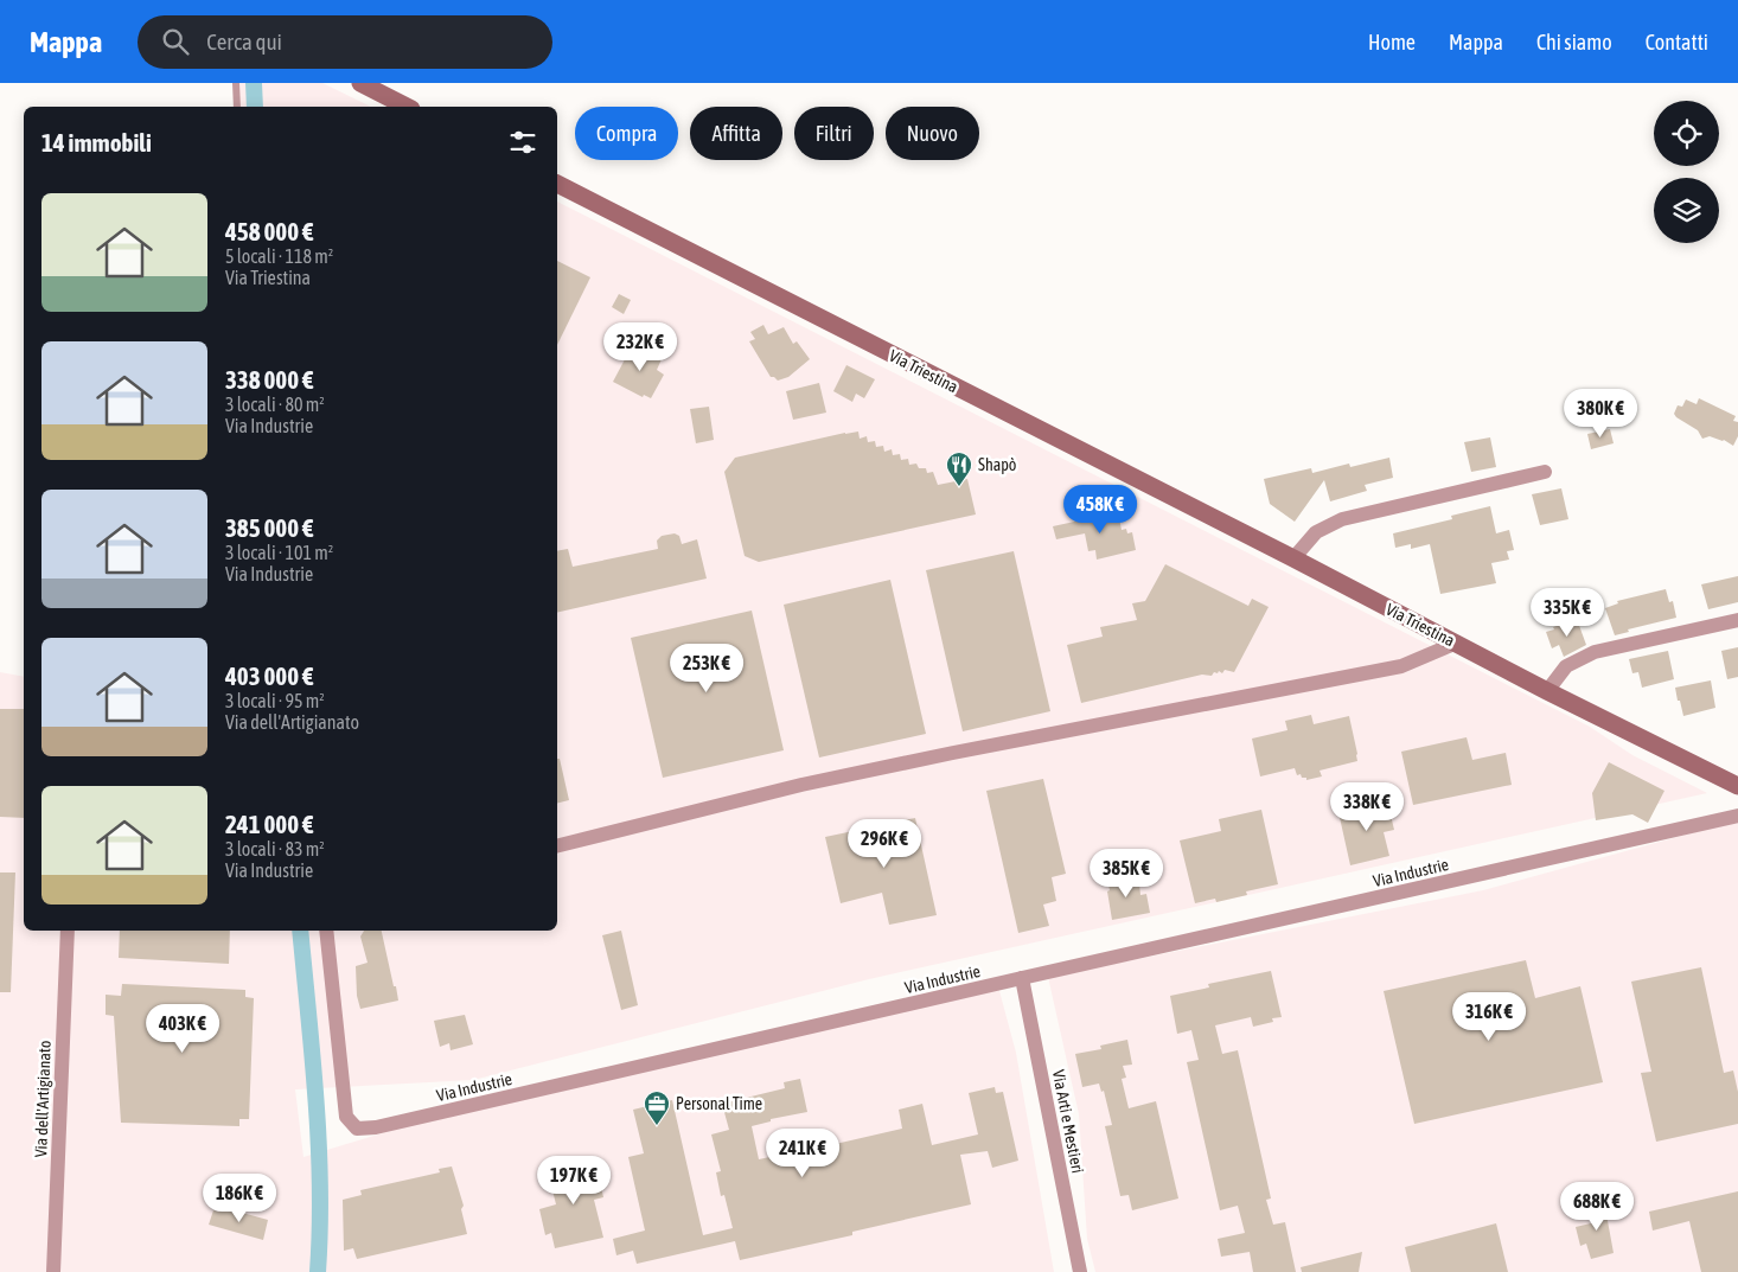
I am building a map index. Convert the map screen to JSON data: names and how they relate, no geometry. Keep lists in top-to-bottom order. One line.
{"streets":{"main road":["Via Triestina"],"street":["Via Industrie","Via dell'Artigianato","Via Arti e Mestieri"]},"crossings":[["Via Industrie","Via Arti e Mestieri"]],"places":{"restaurant":["Shapò"],"office":["Personal Time"]},"page":{"header":"Mappa","search":"Cerca qui","nav":["Home","Mappa","Chi siamo","Contatti"],"chip":["Compra","Affitta","Filtri","Nuovo"],"heading":"14 immobili","list":[{"name":"458 000 €","note":"5 locali · 118 m² · Via Triestina"},{"name":"338 000 €","note":"3 locali · 80 m² · Via Industrie"},{"name":"385 000 €","note":"3 locali · 101 m² · Via Industrie"},{"name":"403 000 €","note":"3 locali · 95 m² · Via dell'Artigianato"},{"name":"241 000 €","note":"3 locali · 83 m² · Via Industrie"}],"price":["232K €","380K €","458K €","335K €","253K €","338K €","296K €","385K €","316K €","403K €","241K €","197K €","186K €","688K €"]}}
